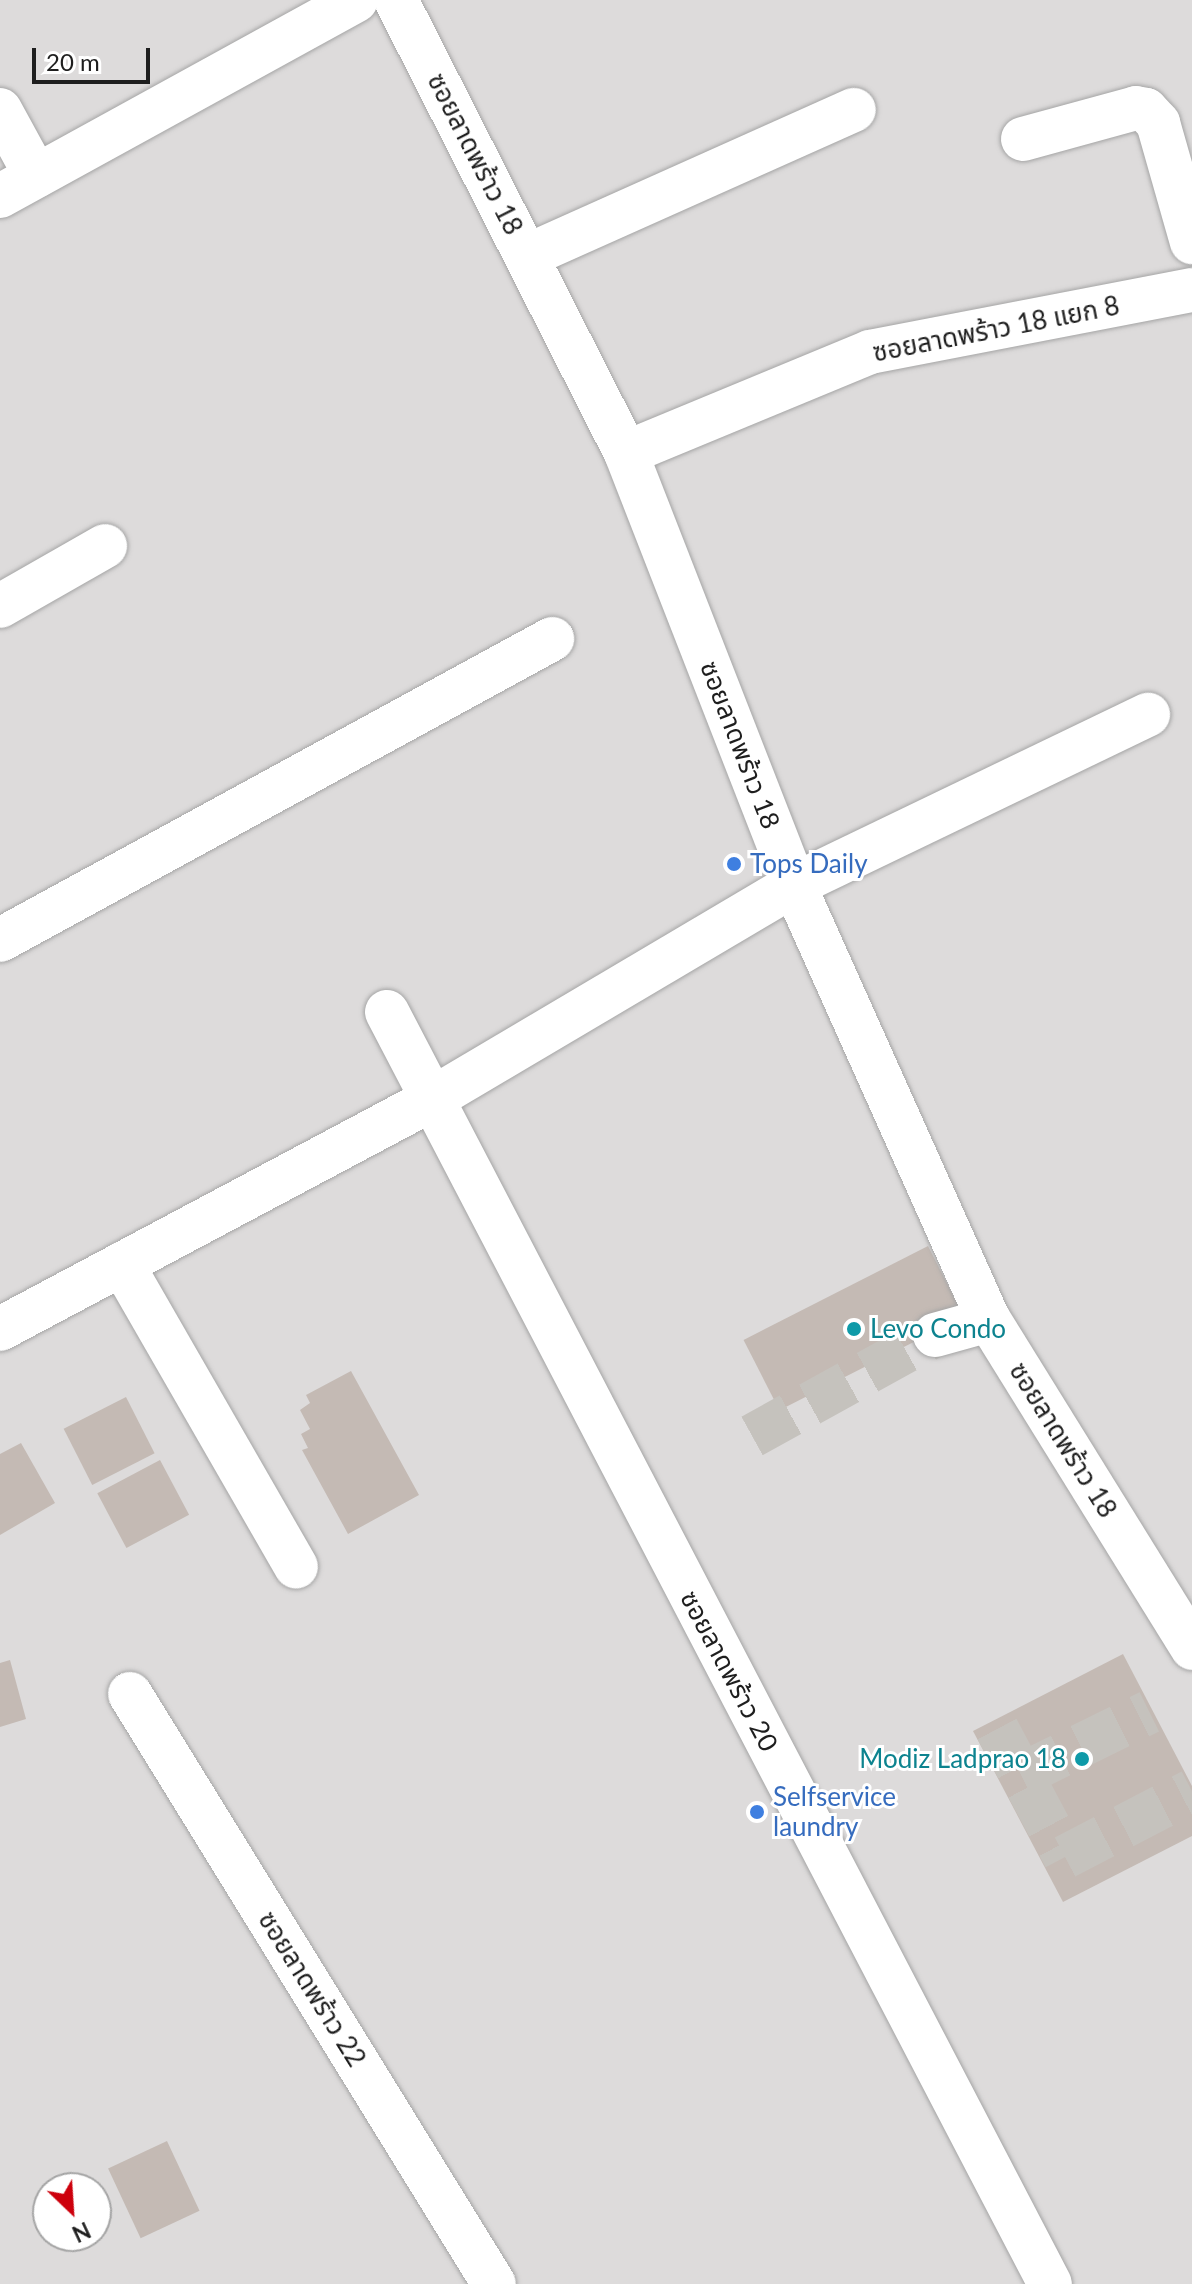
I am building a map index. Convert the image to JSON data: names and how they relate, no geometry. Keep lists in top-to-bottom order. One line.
{"streets":{"street":["ซอยลาดพร้าว 18","ซอยลาดพร้าว 18 แยก 8","ซอยลาดพร้าว 20","ซอยลาดพร้าว 22"]},"crossings":[["ซอยลาดพร้าว 18","ซอยลาดพร้าว 18 แยก 8"]],"places":["Tops Daily","Levo Condo","Modiz Ladprao 18","Selfservice laundry"],"scale_bar":"20 m","north":"bottom right"}
